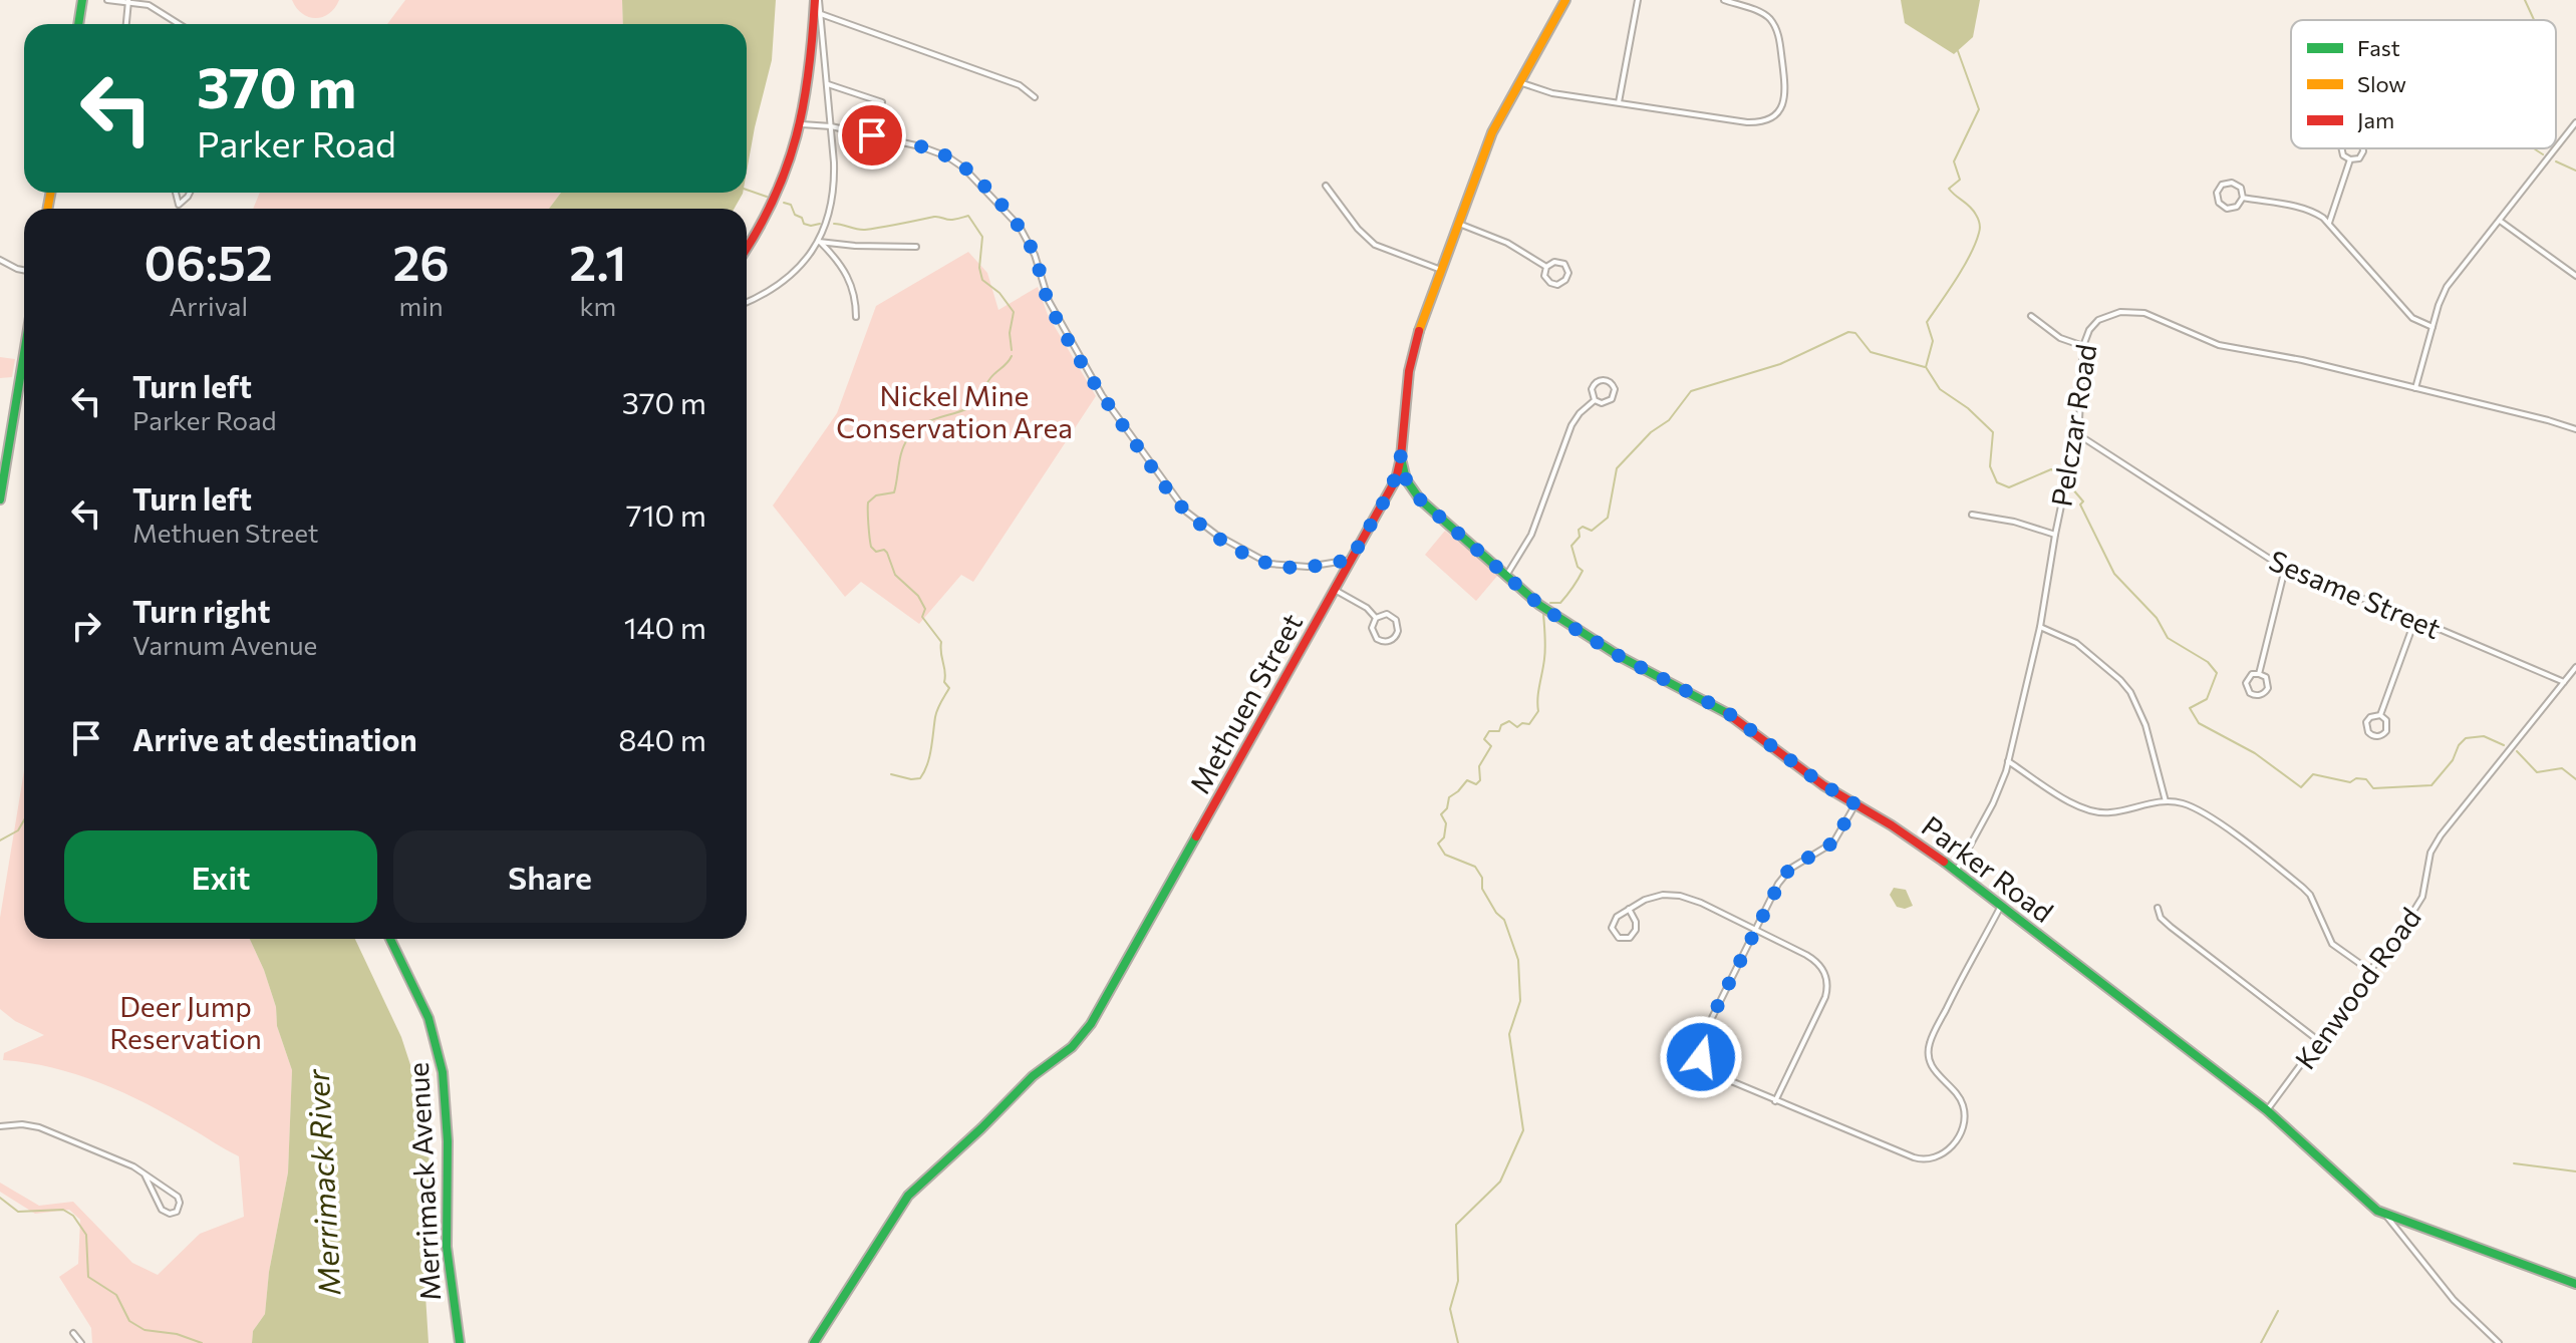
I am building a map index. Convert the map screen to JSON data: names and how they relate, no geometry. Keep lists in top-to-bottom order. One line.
{"streets":{"street":["Pelczar Road","Sesame Street","Methuen Street","Parker Road","Kenwood Road","Merrimack Avenue"]},"crossings":[["Pelczar Road","Sesame Street"],["Pelczar Road","Parker Road"],["Sesame Street","Kenwood Road"],["Methuen Street","Parker Road"],["Parker Road","Kenwood Road"]],"water":["Merrimack River"],"parks":["Nickel Mine Conservation Area","Deer Jump Reservation"],"legend":["Fast","Slow","Jam"],"page":{"turn":["370 m","Parker Road"],"eta":["06:52","Arrival","26","min","2.1","km"],"list":[{"name":"Turn left","note":"Parker Road","value":"370 m"},{"name":"Turn left","note":"Methuen Street","value":"710 m"},{"name":"Turn right","note":"Varnum Avenue","value":"140 m"},{"name":"Arrive at destination","value":"840 m"}],"buttons":["Exit","Share"]}}
